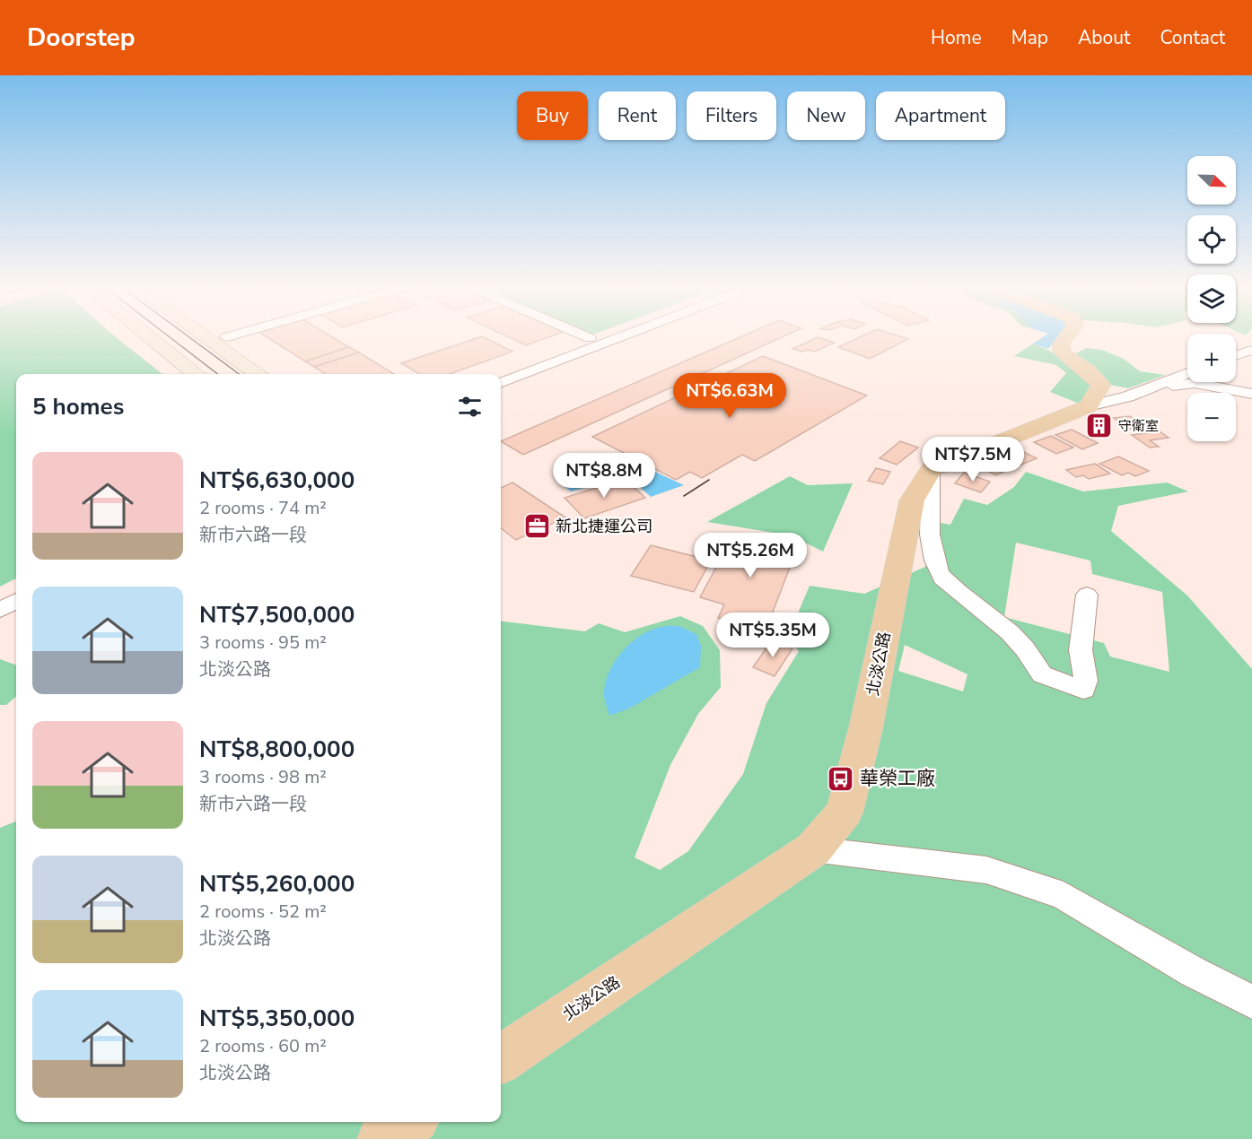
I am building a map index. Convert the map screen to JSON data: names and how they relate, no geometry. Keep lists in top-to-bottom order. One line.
{"streets":{"main road":["北淡公路"]},"places":{"building":["守衛室"],"office":["新北捷運公司"],"bus stop":["華榮工廠"]},"north":"bottom right","page":{"header":"Doorstep","nav":["Home","Map","About","Contact"],"chip":["Buy","Rent","Filters","New","Apartment"],"map_buttons":["+","−"],"price":["NT$6.63M","NT$7.5M","NT$8.8M","NT$5.26M","NT$5.35M"],"heading":"5 homes","list":[{"name":"NT$6,630,000","note":"2 rooms · 74 m² · 新市六路一段"},{"name":"NT$7,500,000","note":"3 rooms · 95 m² · 北淡公路"},{"name":"NT$8,800,000","note":"3 rooms · 98 m² · 新市六路一段"},{"name":"NT$5,260,000","note":"2 rooms · 52 m² · 北淡公路"},{"name":"NT$5,350,000","note":"2 rooms · 60 m² · 北淡公路"}]}}
